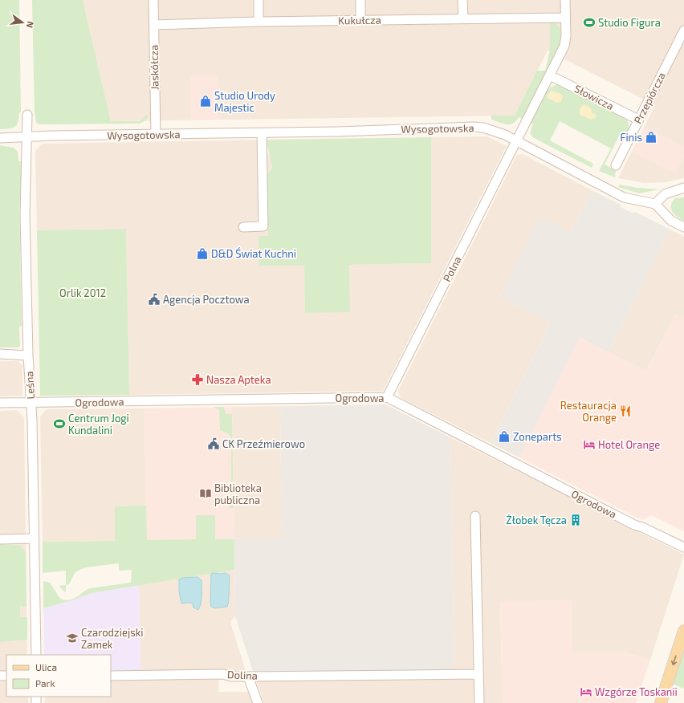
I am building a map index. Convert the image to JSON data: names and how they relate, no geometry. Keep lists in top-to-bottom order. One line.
{"streets":{"street":["Kukułcza","Jaskółcza","Słowicza","Przepiórcza","Wysogotowska","Polna","Leśna","Ogrodowa","Dolina"]},"crossings":[["Kukułcza","Jaskółcza"],["Jaskółcza","Wysogotowska"],["Słowicza","Przepiórcza"],["Wysogotowska","Polna"],["Wysogotowska","Leśna"],["Polna","Ogrodowa"],["Leśna","Ogrodowa"]],"parks":["Orlik 2012"],"places":{"sports":["Studio Figura","Centrum Jogi Kundalini"],"shop":["Studio Urody Majestic","Finis","D&D Świat Kuchni","Zoneparts"],"public building":["Agencja Pocztowa","CK Przeźmierowo"],"pharmacy":["Nasza Apteka"],"restaurant":["Restauracja Orange"],"hotel":["Hotel Orange","Wzgórze Toskanii"],"library":["Biblioteka publiczna"],"building":["Żłobek Tęcza"],"school or university":["Czarodziejski Zamek"]},"legend":["Ulica","Park"],"north":"right"}
